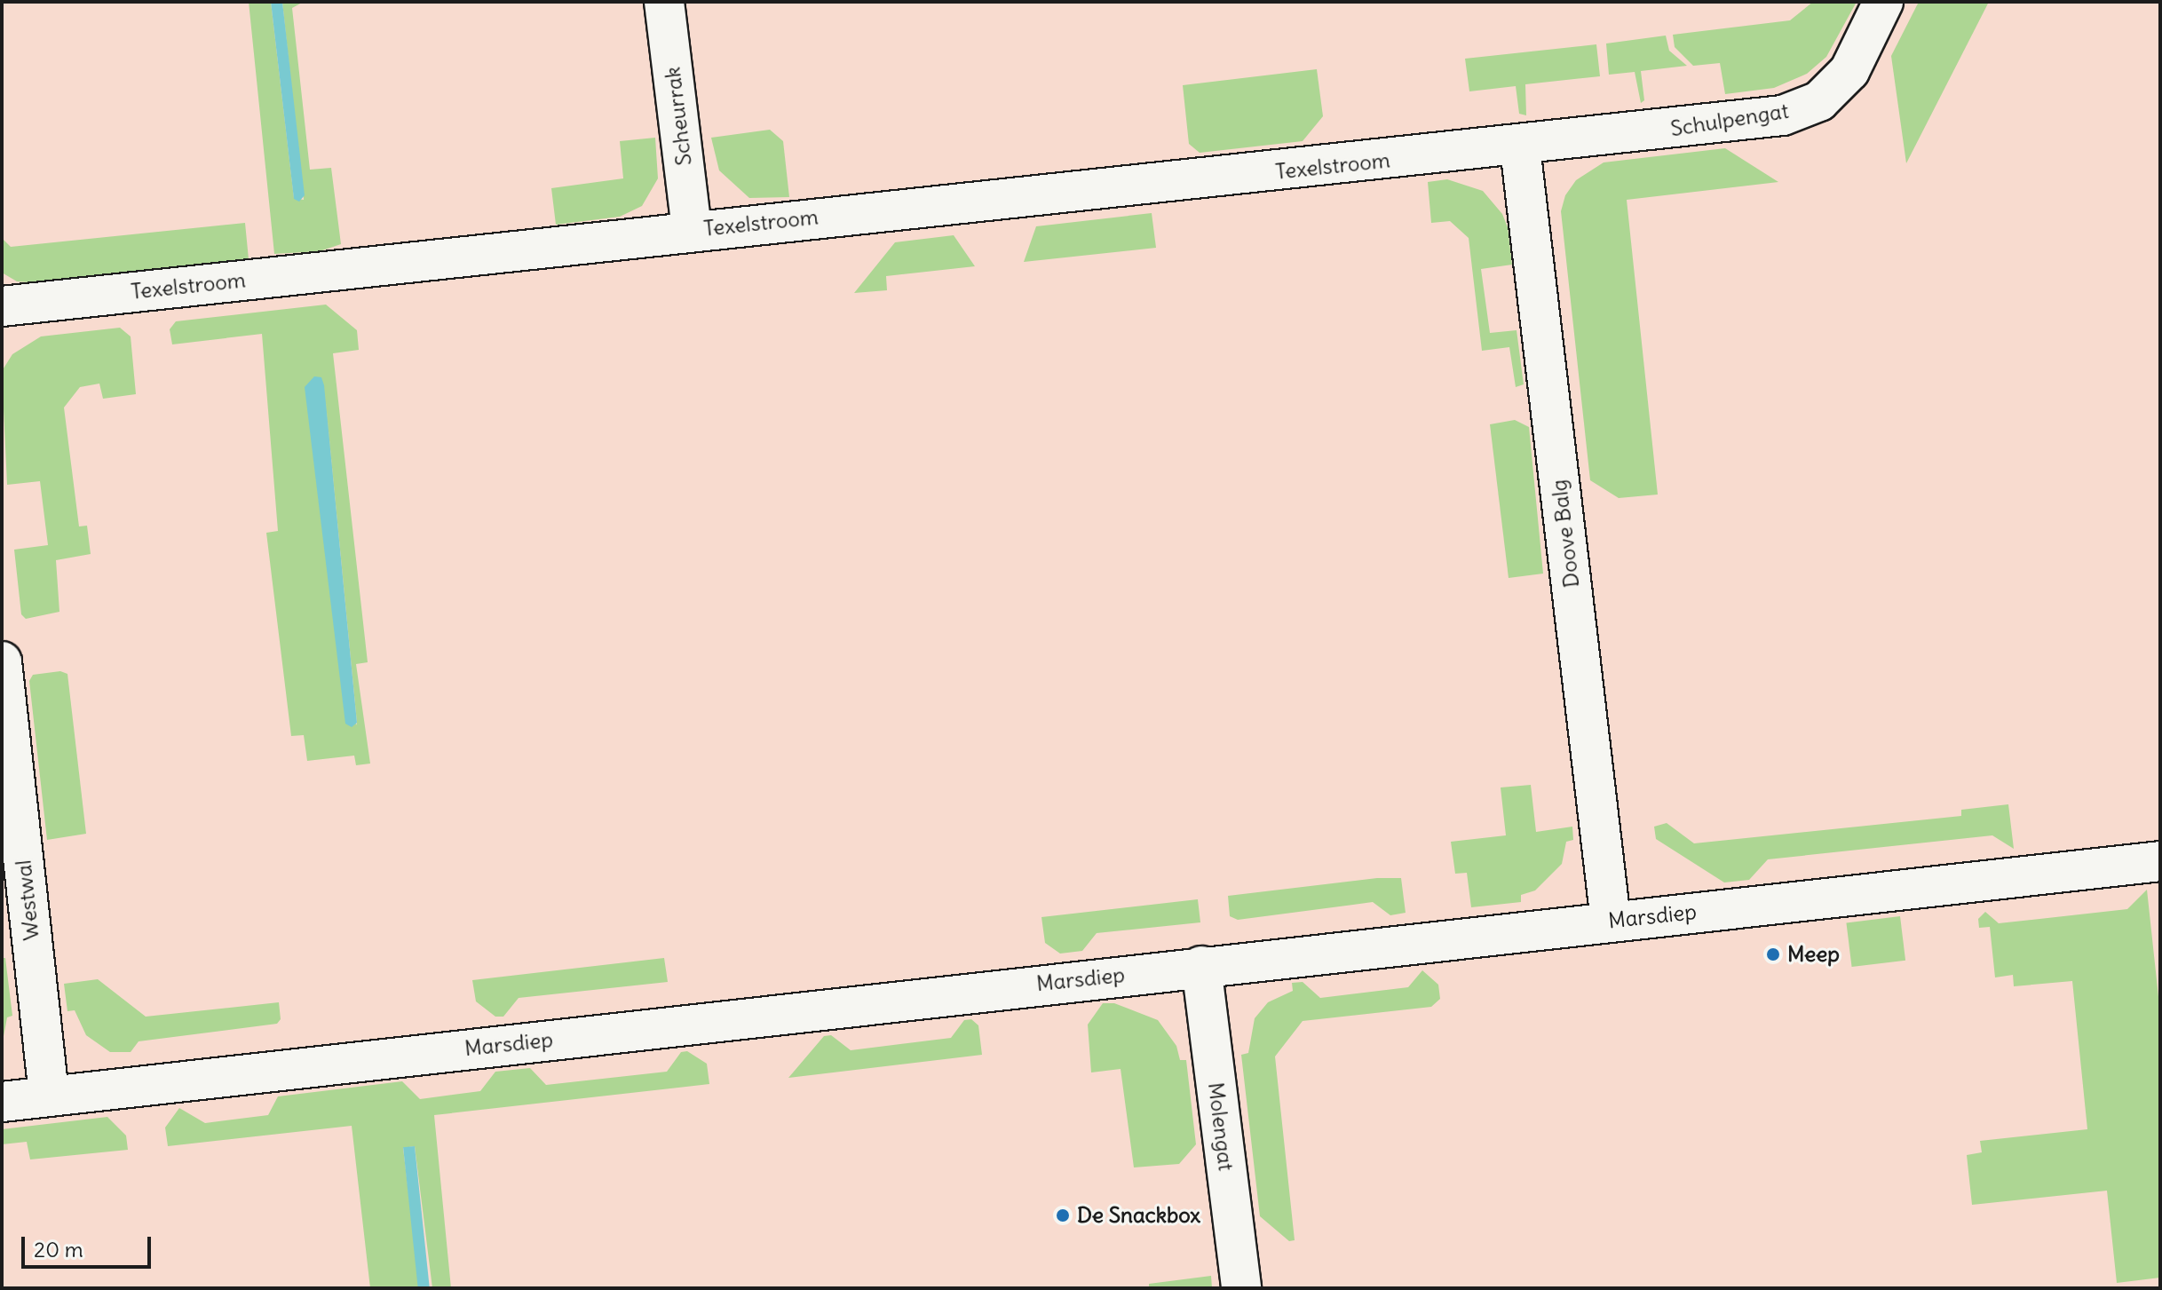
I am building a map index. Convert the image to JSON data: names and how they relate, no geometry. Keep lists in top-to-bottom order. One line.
{"streets":{"street":["Scheurrak","Schulpengat","Texelstroom","Doove Balg","Westwal","Marsdiep","Molengat"]},"crossings":[["Scheurrak","Texelstroom"],["Schulpengat","Texelstroom"],["Schulpengat","Doove Balg"],["Texelstroom","Doove Balg"],["Doove Balg","Marsdiep"],["Westwal","Marsdiep"],["Marsdiep","Molengat"]],"places":["Meep","De Snackbox"],"scale_bar":"20 m"}
